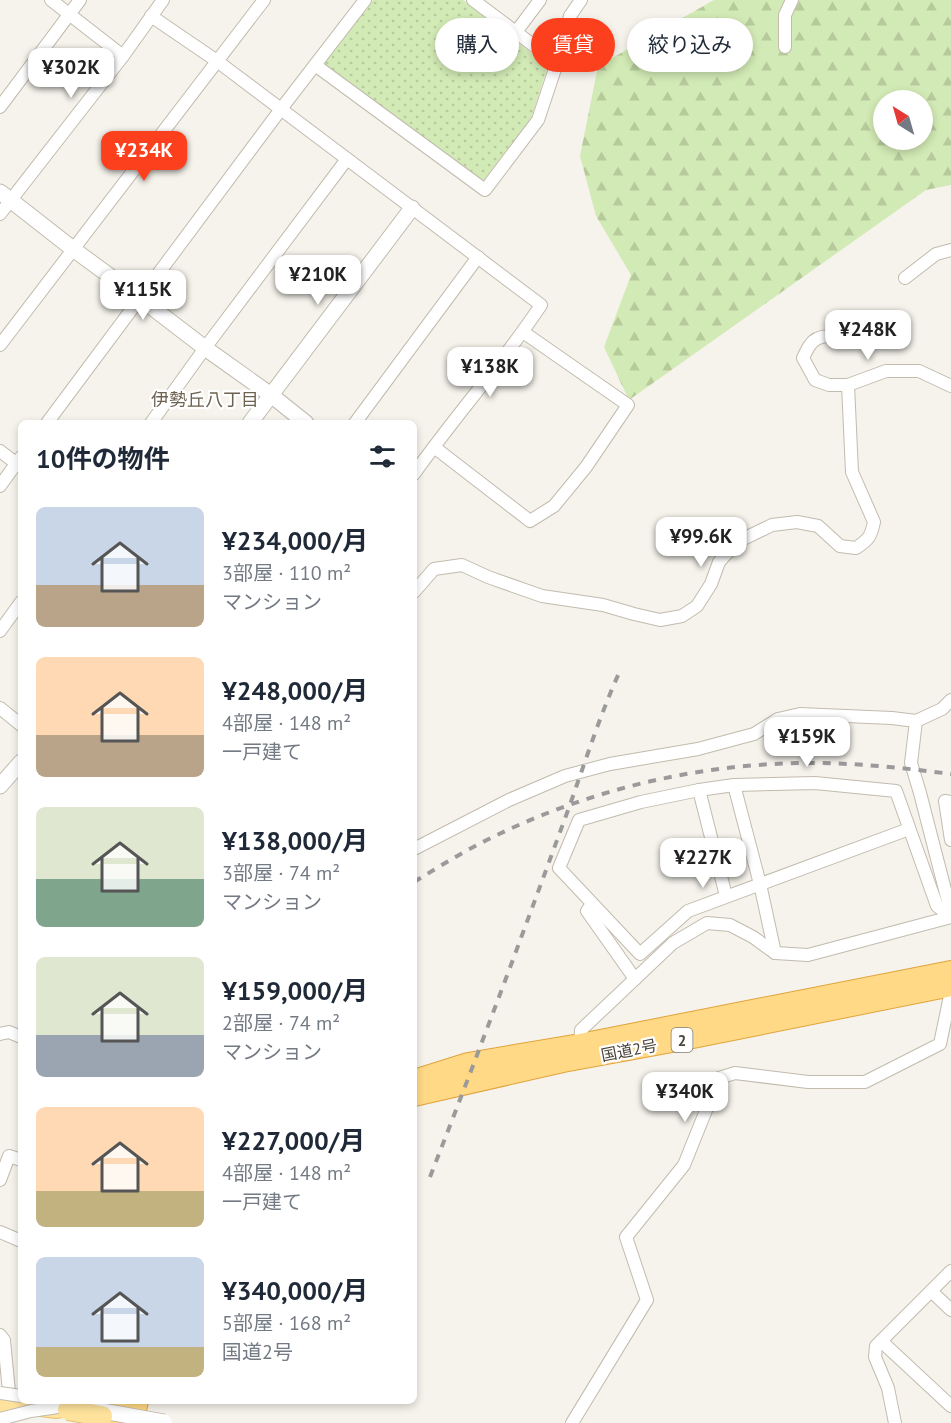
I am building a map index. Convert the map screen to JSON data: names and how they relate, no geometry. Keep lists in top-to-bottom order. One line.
{"streets":{"highway":["2","国道2号"]},"districts":["伊勢丘八丁目"],"north":"top left","page":{"chip":["購入","賃貸","絞り込み"],"price":["¥302K","¥234K","¥210K","¥115K","¥248K","¥138K","¥99.6K","¥159K","¥227K","¥340K"],"heading":"10件の物件","list":[{"name":"¥234,000/月","note":"3部屋 · 110 m² · マンション"},{"name":"¥248,000/月","note":"4部屋 · 148 m² · 一戸建て"},{"name":"¥138,000/月","note":"3部屋 · 74 m² · マンション"},{"name":"¥159,000/月","note":"2部屋 · 74 m² · マンション"},{"name":"¥227,000/月","note":"4部屋 · 148 m² · 一戸建て"},{"name":"¥340,000/月","note":"5部屋 · 168 m² · 国道2号"}]}}
